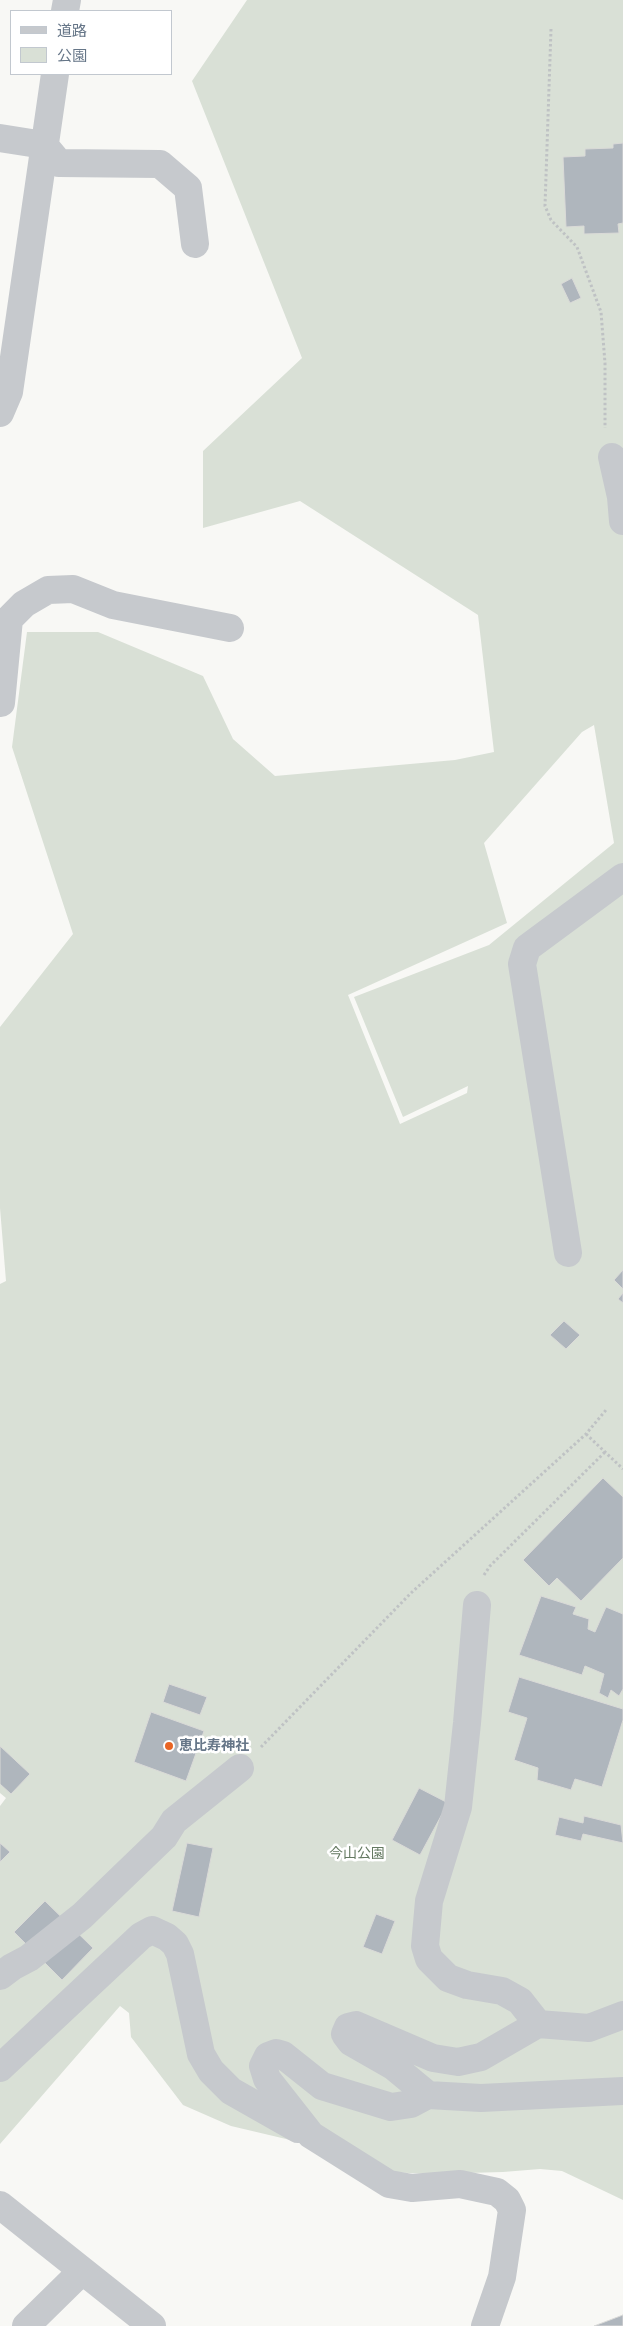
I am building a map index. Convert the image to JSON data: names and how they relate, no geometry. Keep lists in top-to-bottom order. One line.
{"parks":["今山公園"],"places":["恵比寿神社"],"legend":["道路","公園"]}
